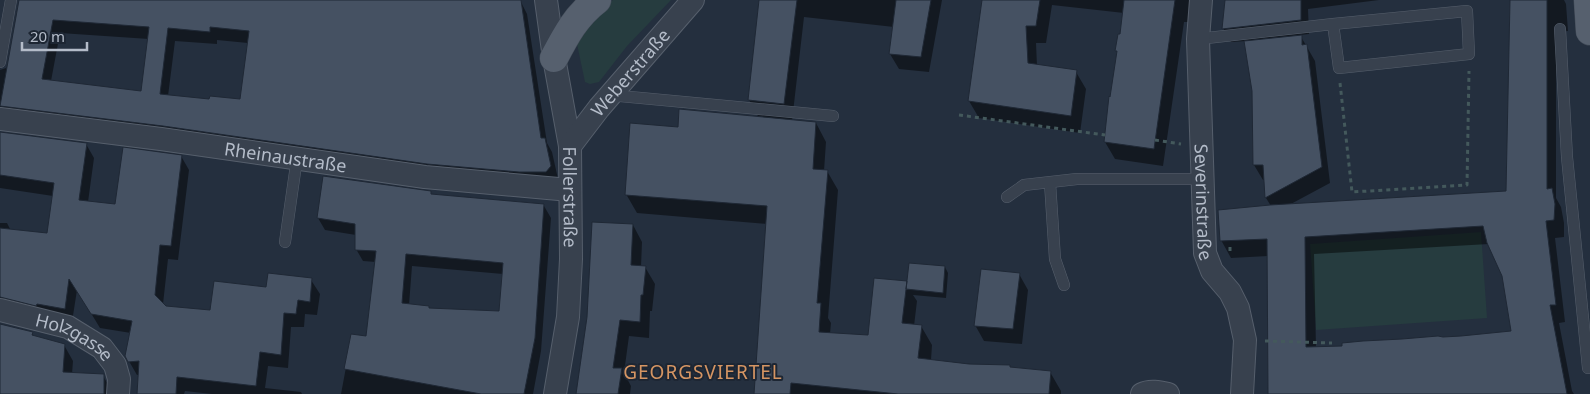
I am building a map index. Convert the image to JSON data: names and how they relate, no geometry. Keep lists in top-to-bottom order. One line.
{"streets":{"street":["Weberstraße","Rheinaustraße","Follerstraße","Severinstraße","Holzgasse"]},"crossings":[["Weberstraße","Follerstraße"],["Rheinaustraße","Follerstraße"]],"districts":["GEORGSVIERTEL"],"scale_bar":"20 m"}
